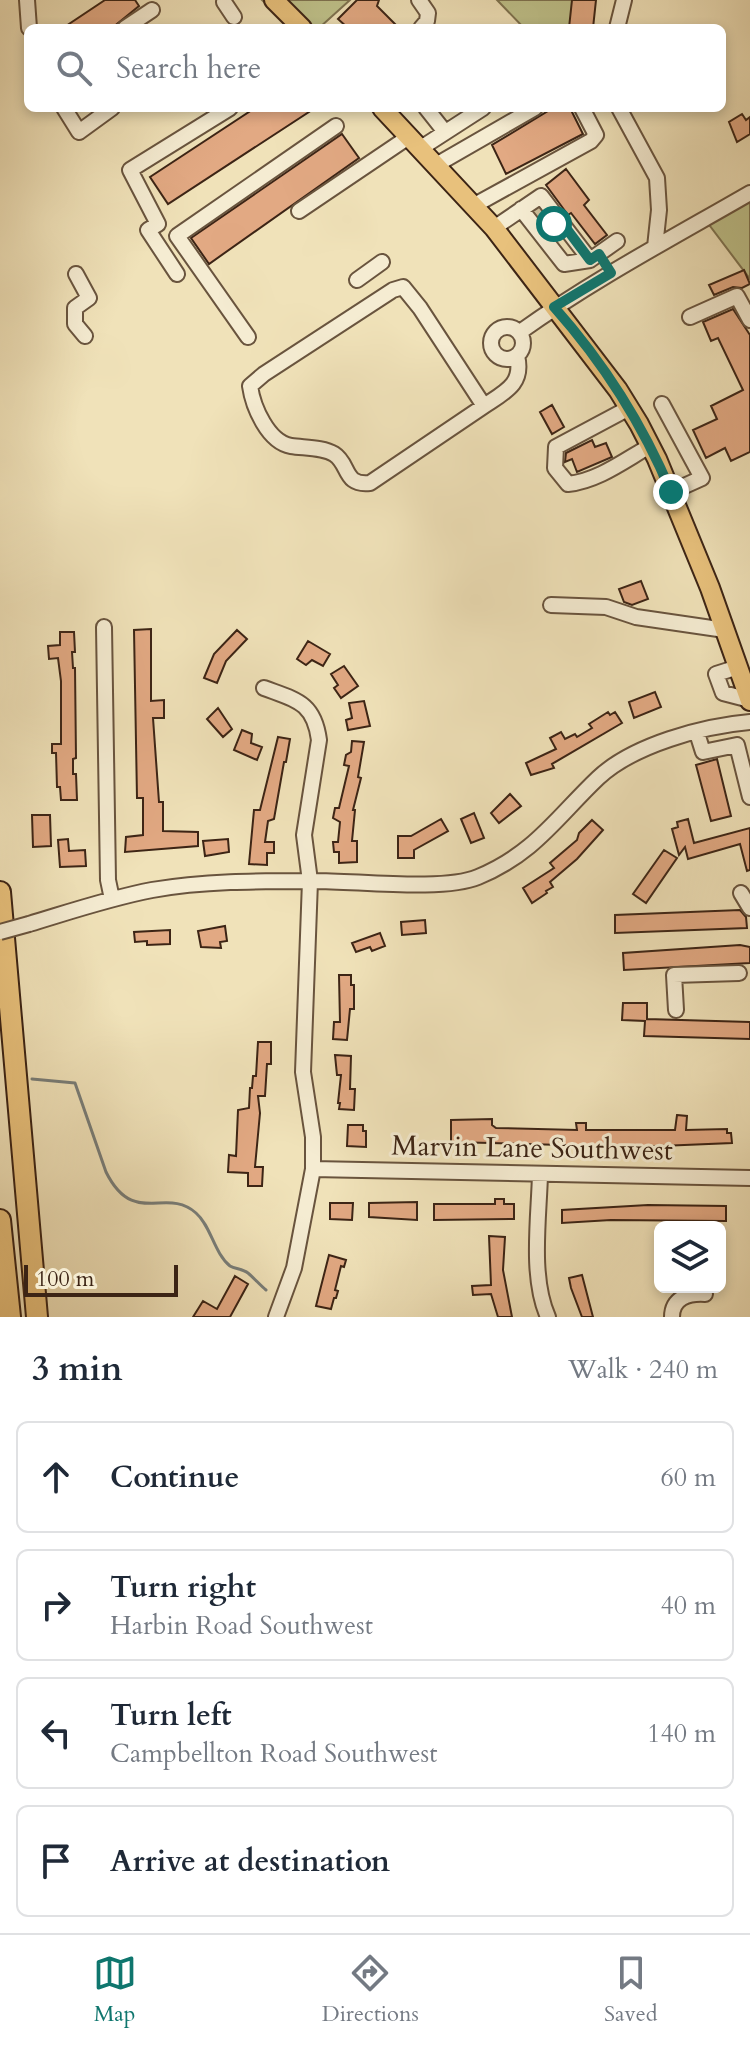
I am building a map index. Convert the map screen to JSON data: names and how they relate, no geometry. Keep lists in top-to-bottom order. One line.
{"streets":{"street":["Marvin Lane Southwest"]},"scale_bar":"100 m","page":{"search":"Search here","scale":"100 m","heading":["3 min","Walk · 240 m"],"list":[["Continue","60 m"],["Turn right","Harbin Road Southwest","40 m"],["Turn left","Campbellton Road Southwest","140 m"],"Arrive at destination"],"nav":["Map","Directions","Saved"]}}
